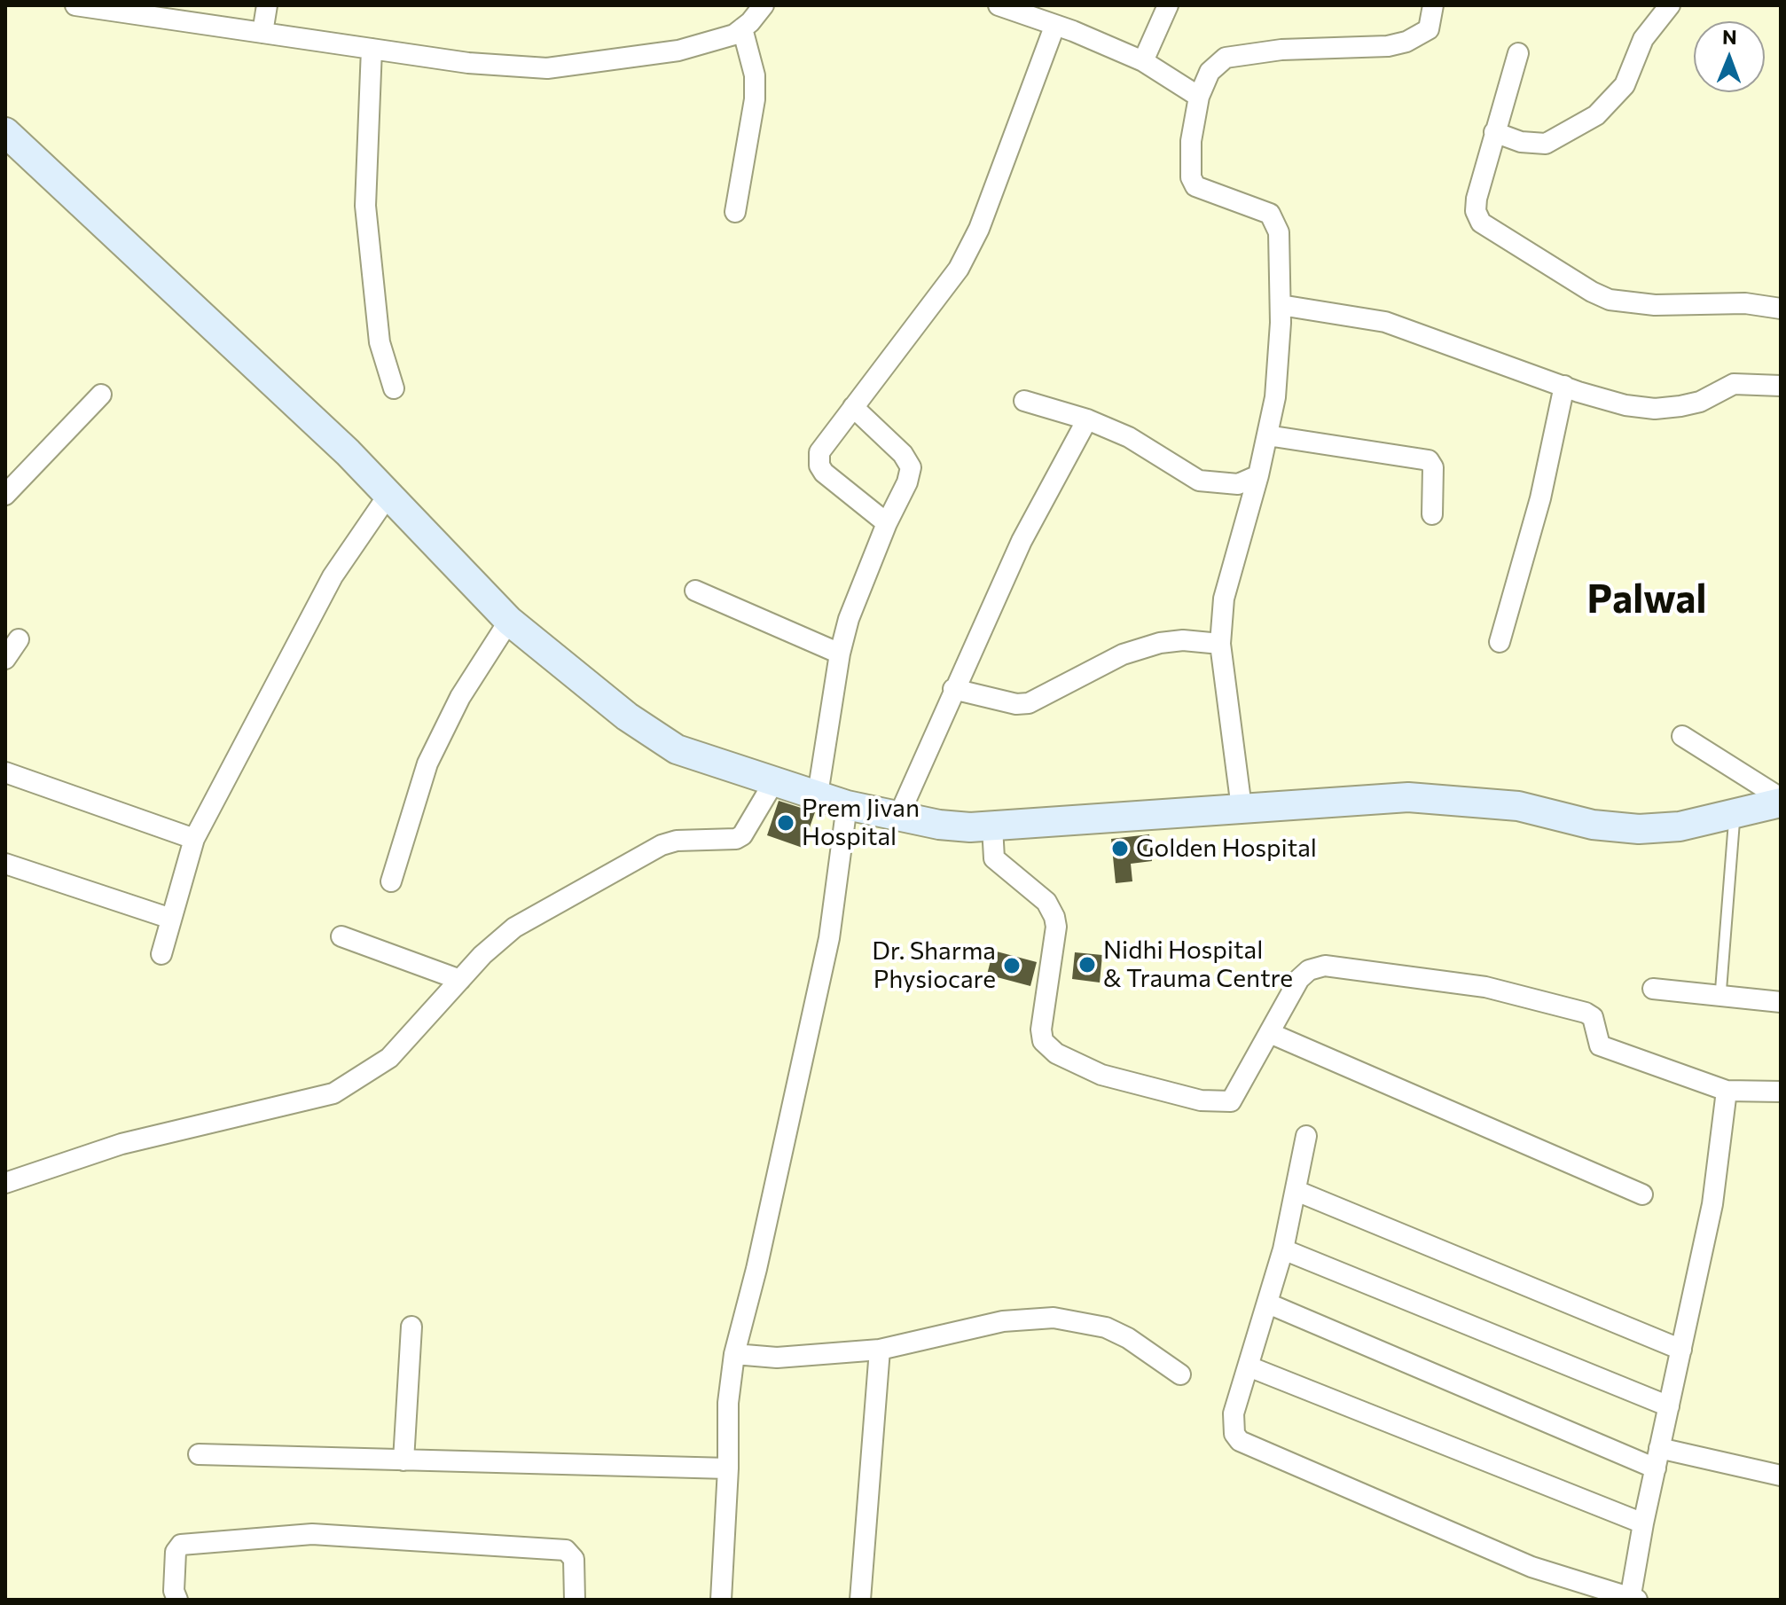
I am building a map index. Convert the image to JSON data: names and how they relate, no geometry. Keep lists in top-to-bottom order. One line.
{"districts":["Palwal"],"places":["Prem Jivan Hospital","Golden Hospital","Nidhi Hospital & Trauma Centre","Dr. Sharma Physiocare"],"north":"top"}
